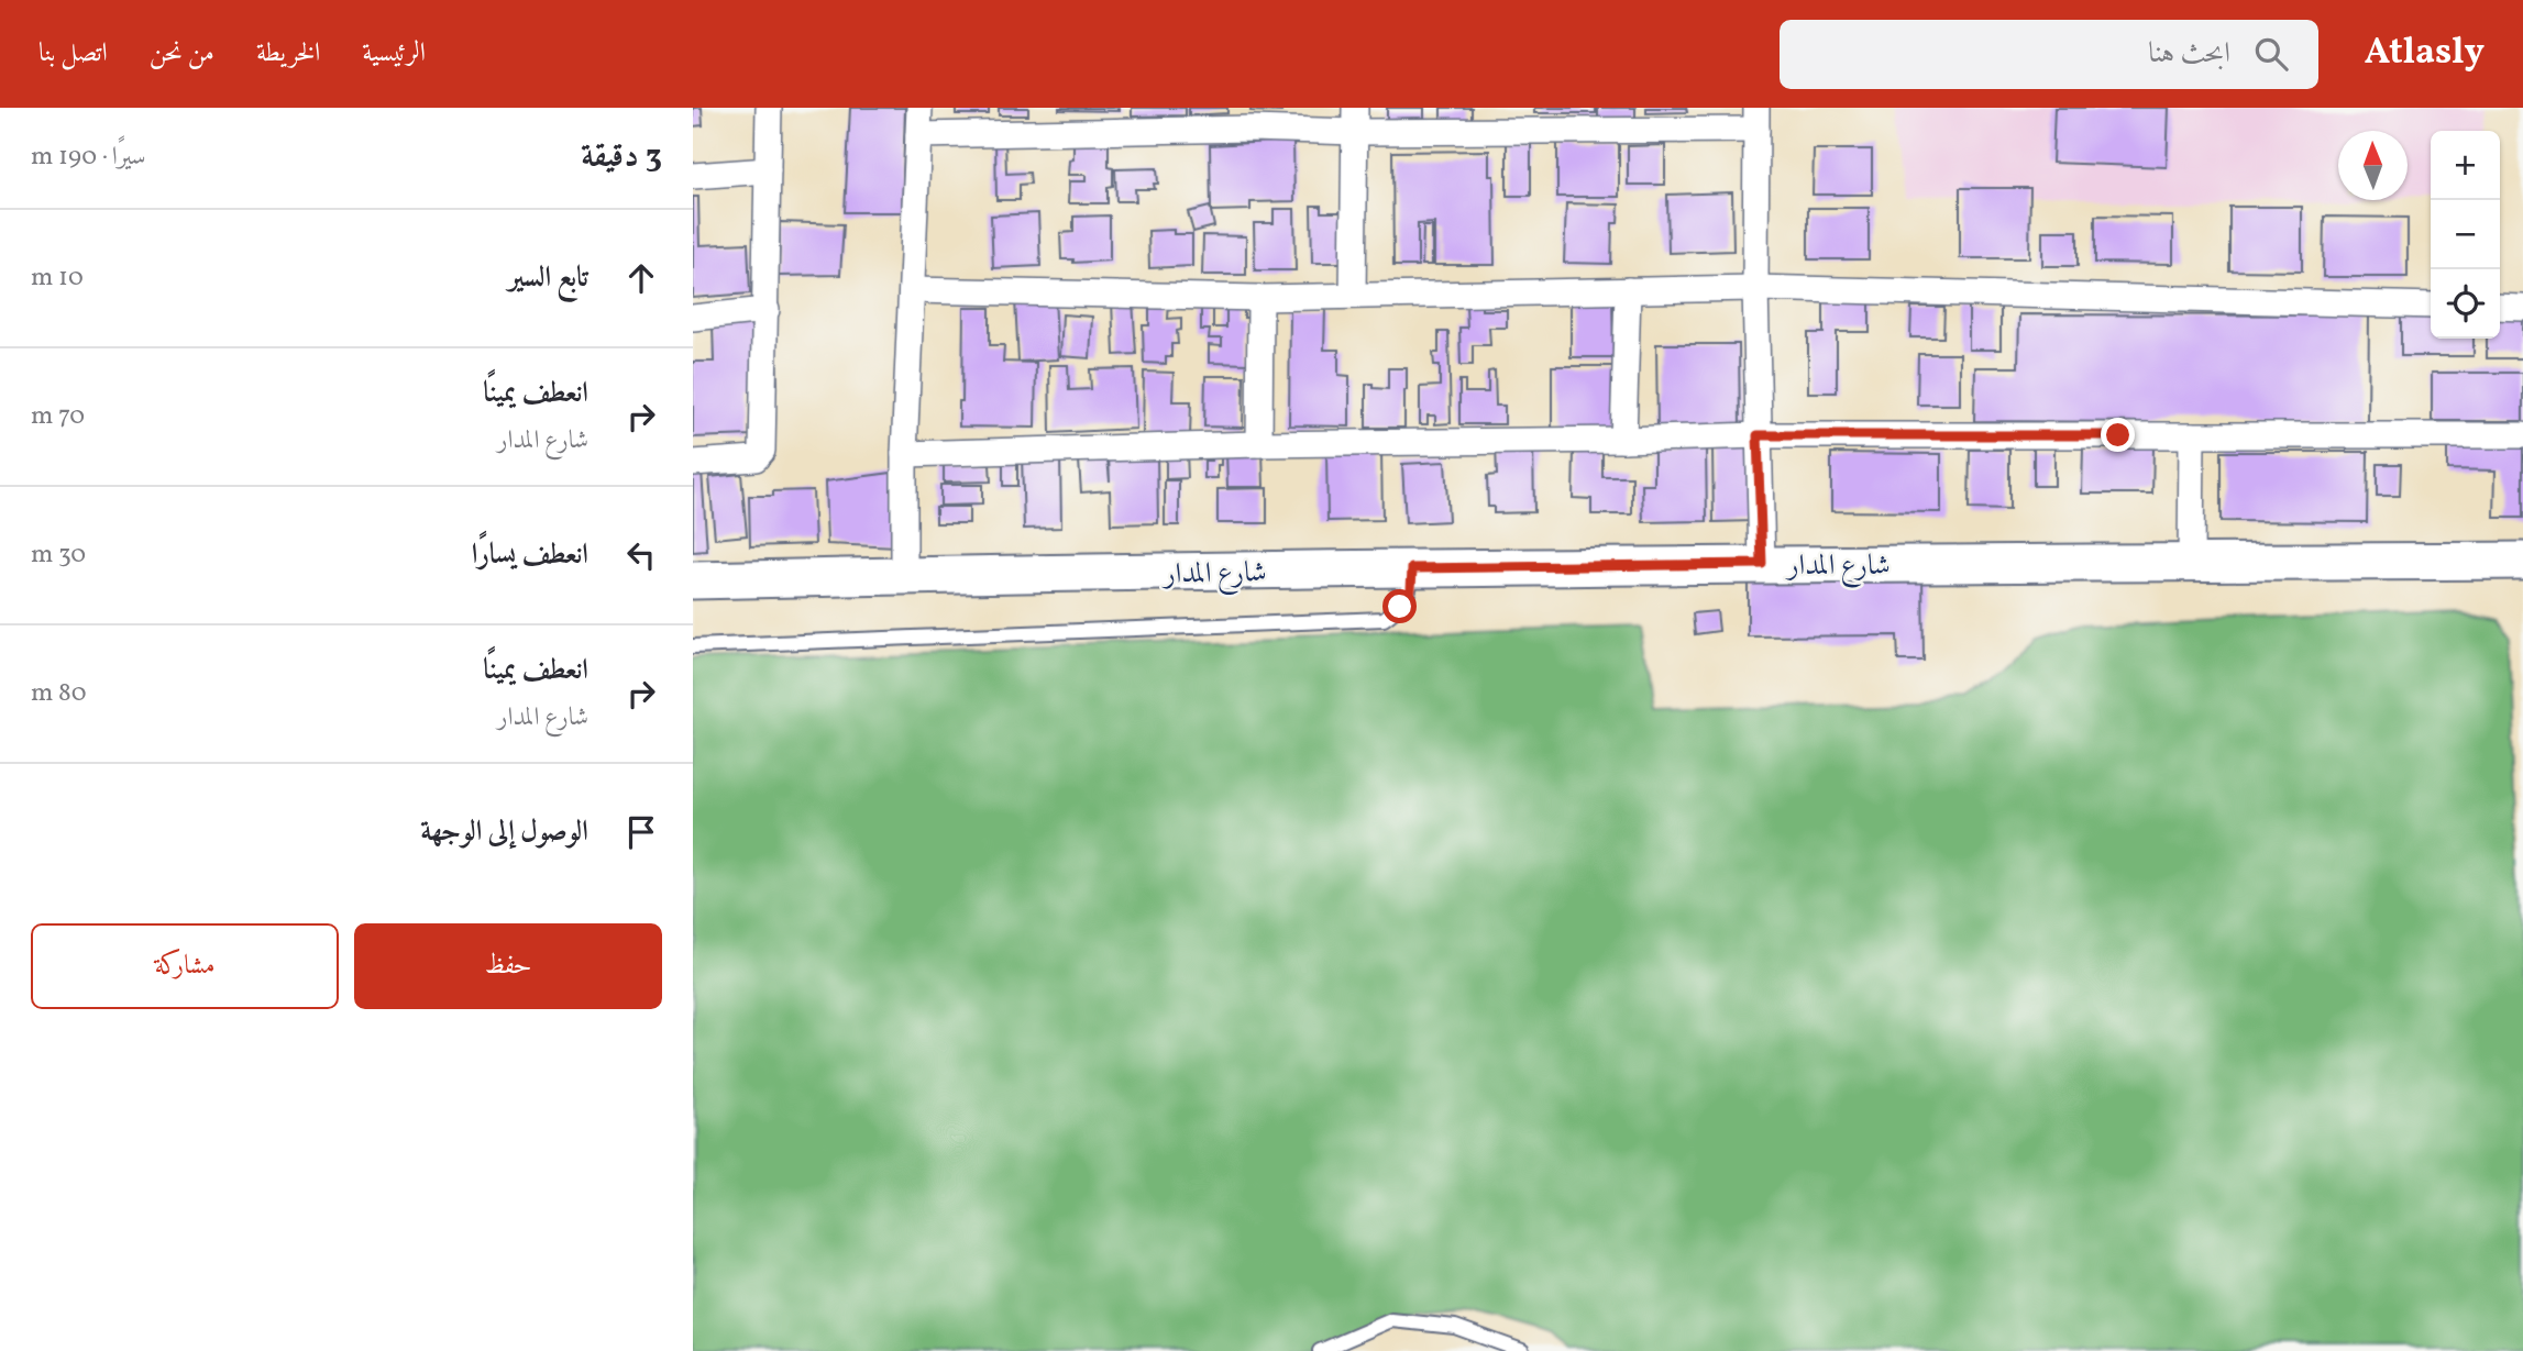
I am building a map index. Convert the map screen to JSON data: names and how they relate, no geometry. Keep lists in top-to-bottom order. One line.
{"streets":{"street":["شارع المدار"]},"north":"top","page":{"header":"Atlasly","search":"ابحث هنا","nav":["الرئيسية","الخريطة","من نحن","اتصل بنا"],"heading":["3 دقيقة","سيرًا · 190 m"],"map_buttons":["+","−"],"list":[["تابع السير","10 m"],["انعطف يمينًا","شارع المدار","70 m"],["انعطف يسارًا","30 m"],["انعطف يمينًا","شارع المدار","80 m"],"الوصول إلى الوجهة"],"buttons":["حفظ","مشاركة"]}}
